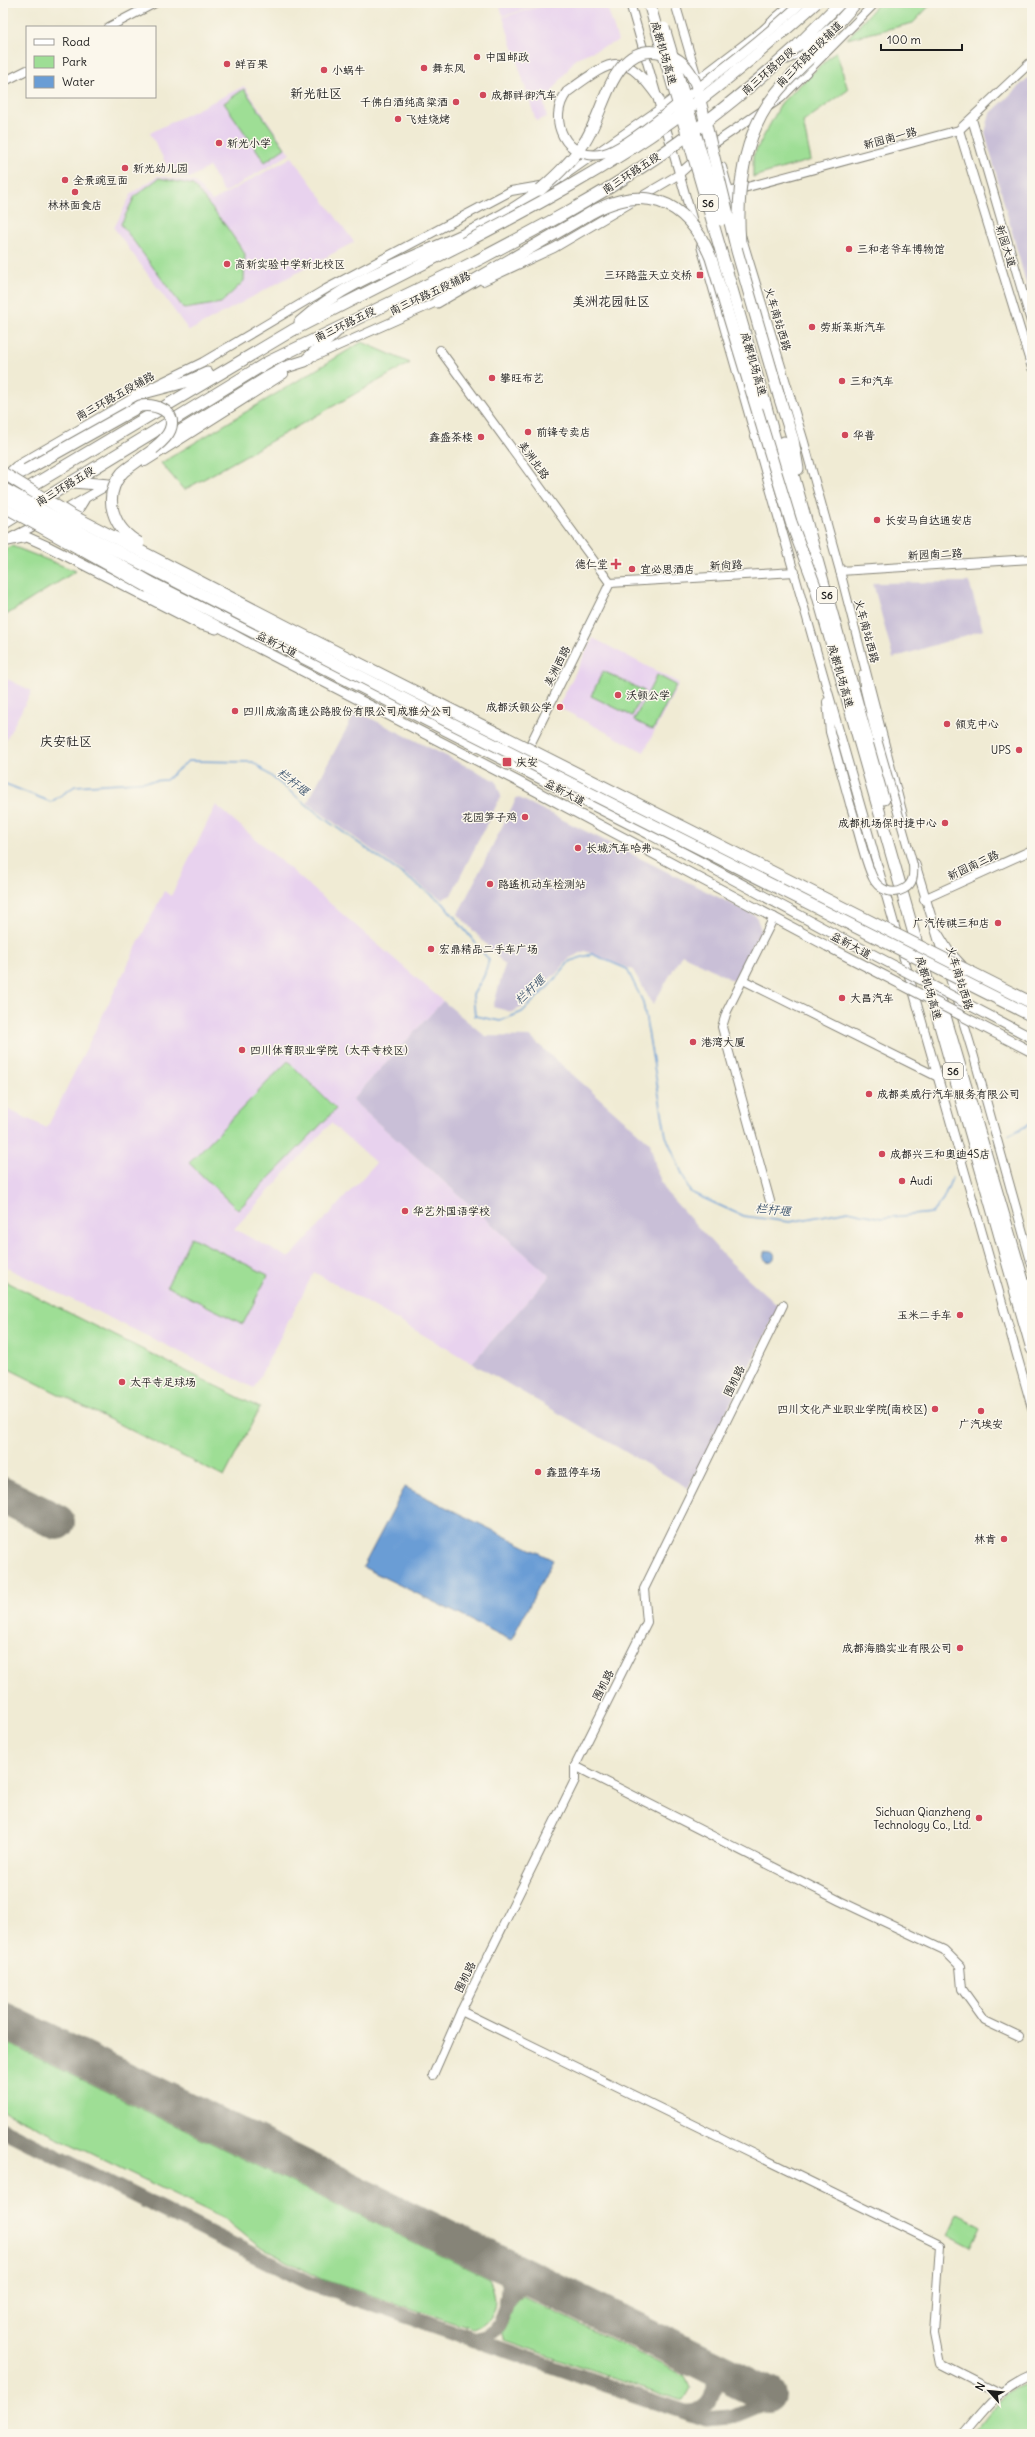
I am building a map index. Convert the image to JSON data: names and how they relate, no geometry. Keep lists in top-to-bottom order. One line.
{"streets":{"highway":["成都机场高速","南三环路四段","南三环路五段","S6"],"main road":["南三环路四段辅道","新园南一路","新园大道","南三环路五段辅路","火车南站西路","美洲北路","新园南二路","新尚路","益新大道","美洲西路","新园南三路","围机路"]},"crossings":[["南三环路四段辅道","南三环路五段辅路"],["南三环路四段辅道","火车南站西路"],["南三环路四段","南三环路五段"],["新园南一路","新园大道"],["新园南一路","火车南站西路"],["南三环路五段辅路","火车南站西路"],["火车南站西路","新园南二路"],["火车南站西路","新园南三路"],["美洲北路","新尚路"],["美洲北路","美洲西路"],["新尚路","美洲西路"],["益新大道","美洲西路"]],"districts":["新光社区","美洲花园社区","庆安社区"],"water":["栏杆堰"],"places":{"other":["中国邮政","鲜百果","舞东风","小蜗牛","成都祥御汽车","千佛白酒纯高粱酒","飞娃烧烤","新光小学","新光幼儿园","全景豌豆面","林林面食店","三和老爷车博物馆","高新实验中学新北校区","劳斯莱斯汽车","攀旺布艺","三和汽车","前锋专卖店","华普","鑫盛茶楼","长安马自达通安店","宜必思酒店","沃顿公学","成都沃顿公学","四川成渝高速公路股份有限公司成雅分公司","领克中心","UPS","花园笋子鸡","成都机场保时捷中心","长城汽车哈弗","路遥机动车检测站","广汽传祺三和店","宏鼎精品二手车广场","大昌汽车","港湾大厦","四川体育职业学院（太平寺校区）","成都美威行汽车服务有限公司","成都兴三和奥迪4S店","Audi","华艺外国语学校","玉米二手车","太平寺足球场","四川文化产业职业学院(南校区)","广汽埃安","鑫盟停车场","林肯","成都海腾实业有限公司","Sichuan Qianzheng Technology Co., Ltd."],"transit":["三环路蓝天立交桥","庆安"],"health":["德仁堂"]},"legend":["Road","Park","Water"],"scale_bar":"100 m","north":"top left"}
